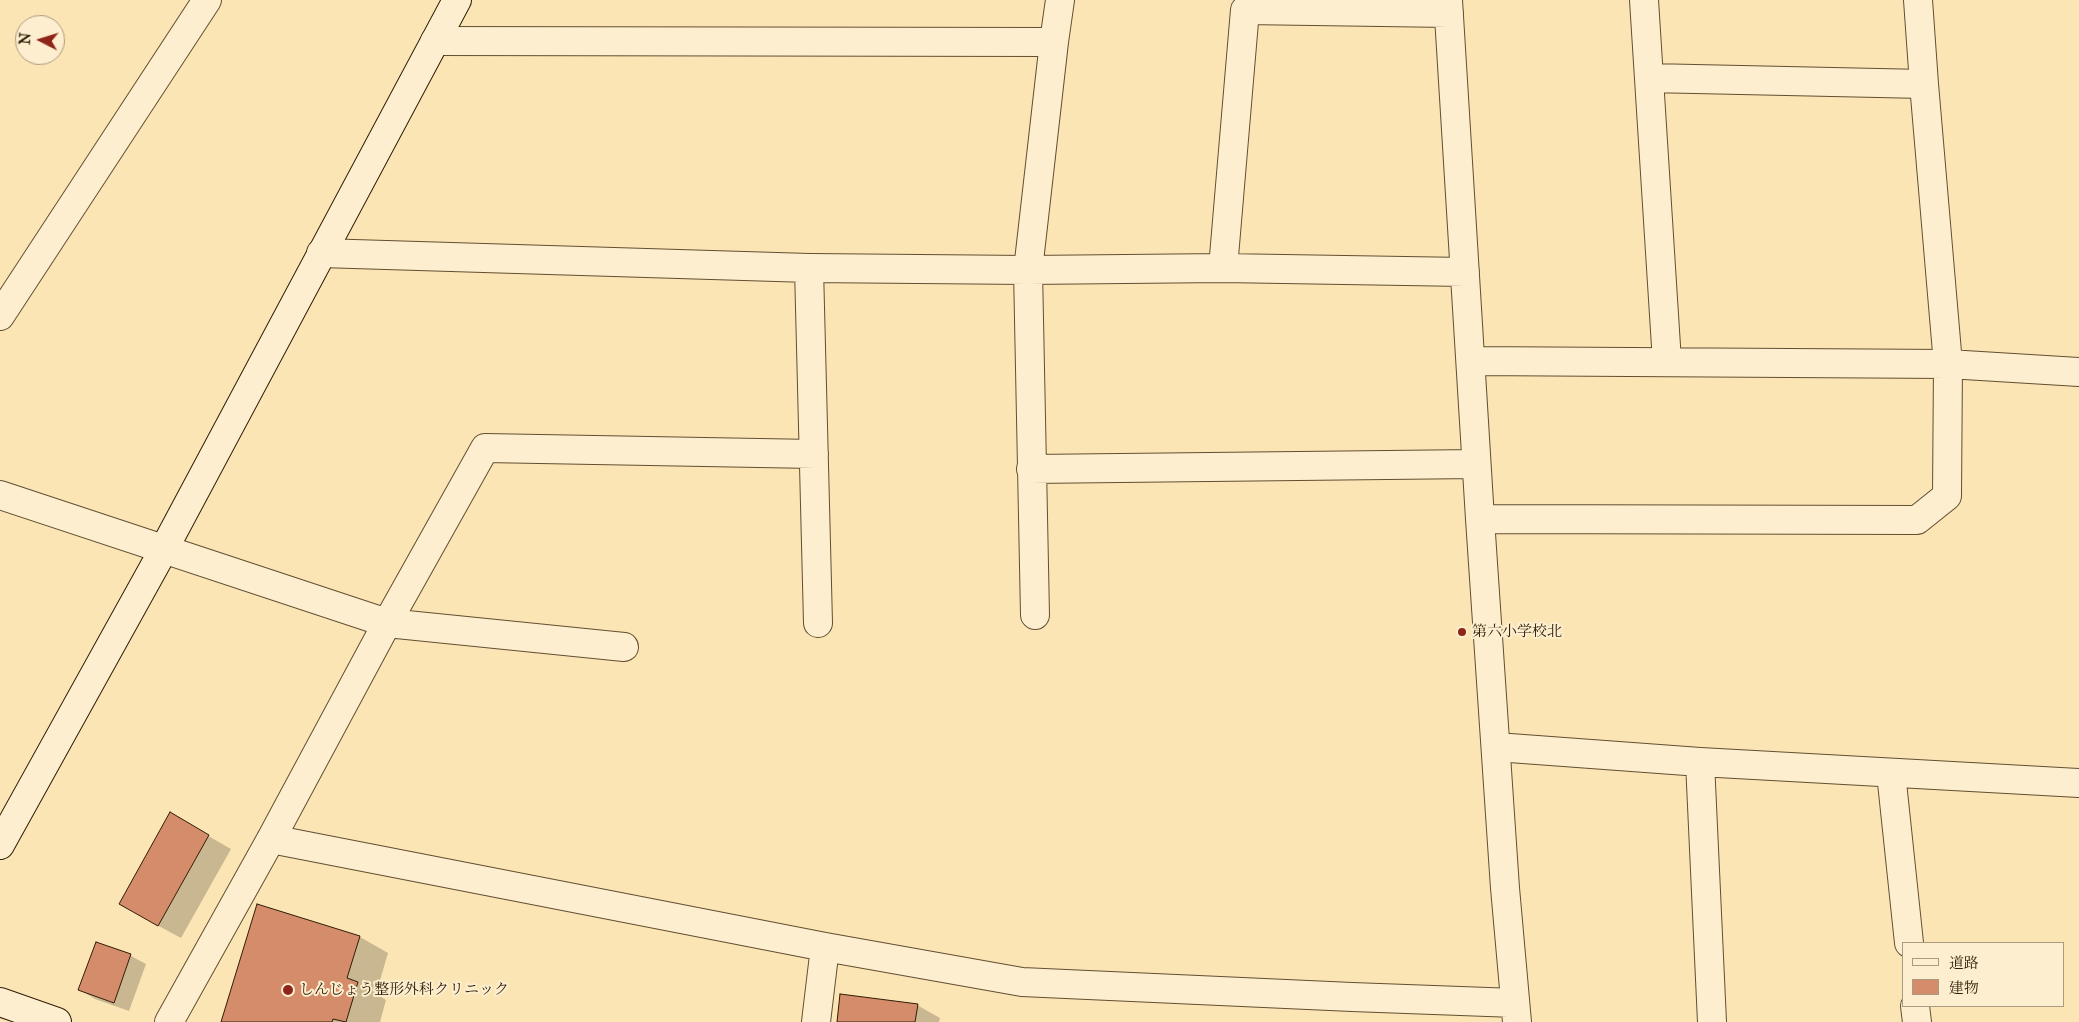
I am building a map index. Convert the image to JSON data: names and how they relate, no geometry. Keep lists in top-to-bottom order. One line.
{"places":["第六小学校北","しんじょう整形外科クリニック"],"legend":["道路","建物"],"north":"left"}
